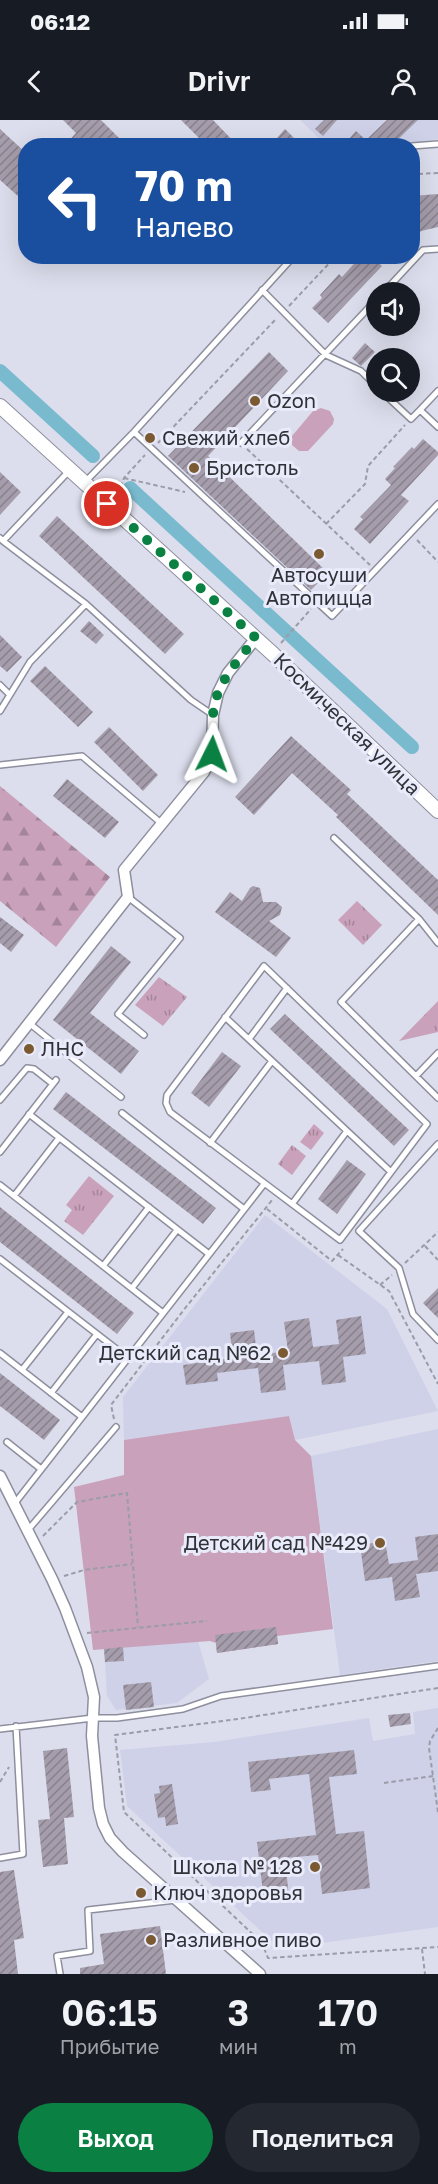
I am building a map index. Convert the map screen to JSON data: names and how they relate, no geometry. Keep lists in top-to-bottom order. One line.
{"streets":{"street":["Космическая улица"]},"places":["Ozon","Свежий хлеб","Бристоль","Автосуши Автопицца","ЛНС","Детский сад №62","Детский сад №429","Школа № 128","Ключ здоровья","Разливное пиво"],"page":{"status":"06:12","header":"Drivr","turn":["70 m","Налево"],"eta":["06:15","Прибытие","3","мин","170","m"],"buttons":["Выход","Поделиться"]}}
